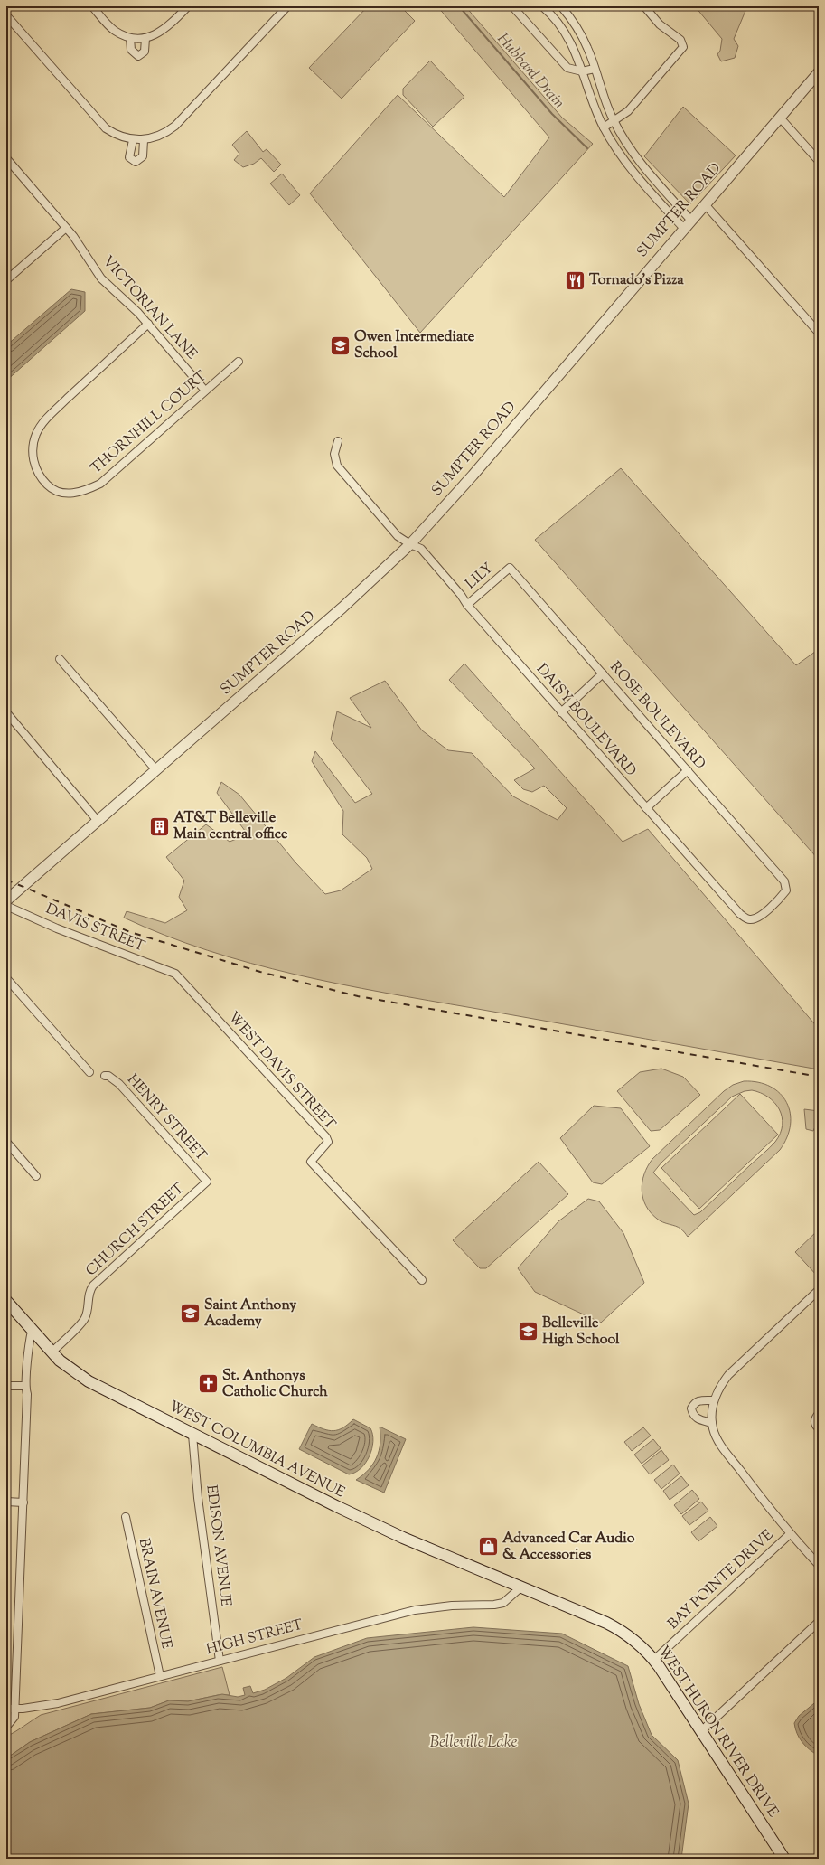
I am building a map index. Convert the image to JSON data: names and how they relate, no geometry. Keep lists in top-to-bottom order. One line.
{"streets":{"main road":["WEST COLUMBIA AVENUE","WEST HURON RIVER DRIVE"],"street":["SUMPTER ROAD","VICTORIAN LANE","THORNHILL COURT","LILY","ROSE BOULEVARD","DAISY BOULEVARD","DAVIS STREET","WEST DAVIS STREET","HENRY STREET","CHURCH STREET","EDISON AVENUE","BAY POINTE DRIVE","BRAIN AVENUE","HIGH STREET"]},"crossings":[["SUMPTER ROAD","DAISY BOULEVARD"],["VICTORIAN LANE","THORNHILL COURT"],["LILY","ROSE BOULEVARD"],["LILY","DAISY BOULEVARD"],["ROSE BOULEVARD","DAISY BOULEVARD"],["DAVIS STREET","WEST DAVIS STREET"],["HENRY STREET","CHURCH STREET"],["CHURCH STREET","WEST COLUMBIA AVENUE"],["WEST COLUMBIA AVENUE","EDISON AVENUE"],["WEST COLUMBIA AVENUE","HIGH STREET"],["WEST COLUMBIA AVENUE","WEST HURON RIVER DRIVE"],["EDISON AVENUE","HIGH STREET"],["BAY POINTE DRIVE","WEST HURON RIVER DRIVE"],["BRAIN AVENUE","HIGH STREET"],["HIGH STREET","WEST HURON RIVER DRIVE"]],"water":["Hubbard Drain","Belleville Lake"],"places":{"restaurant":["Tornado's Pizza"],"school or university":["Owen Intermediate School","Saint Anthony Academy","Belleville High School"],"building":["AT&T Belleville Main central office"],"church":["St. Anthonys Catholic Church"],"shop":["Advanced Car Audio & Accessories"]}}
